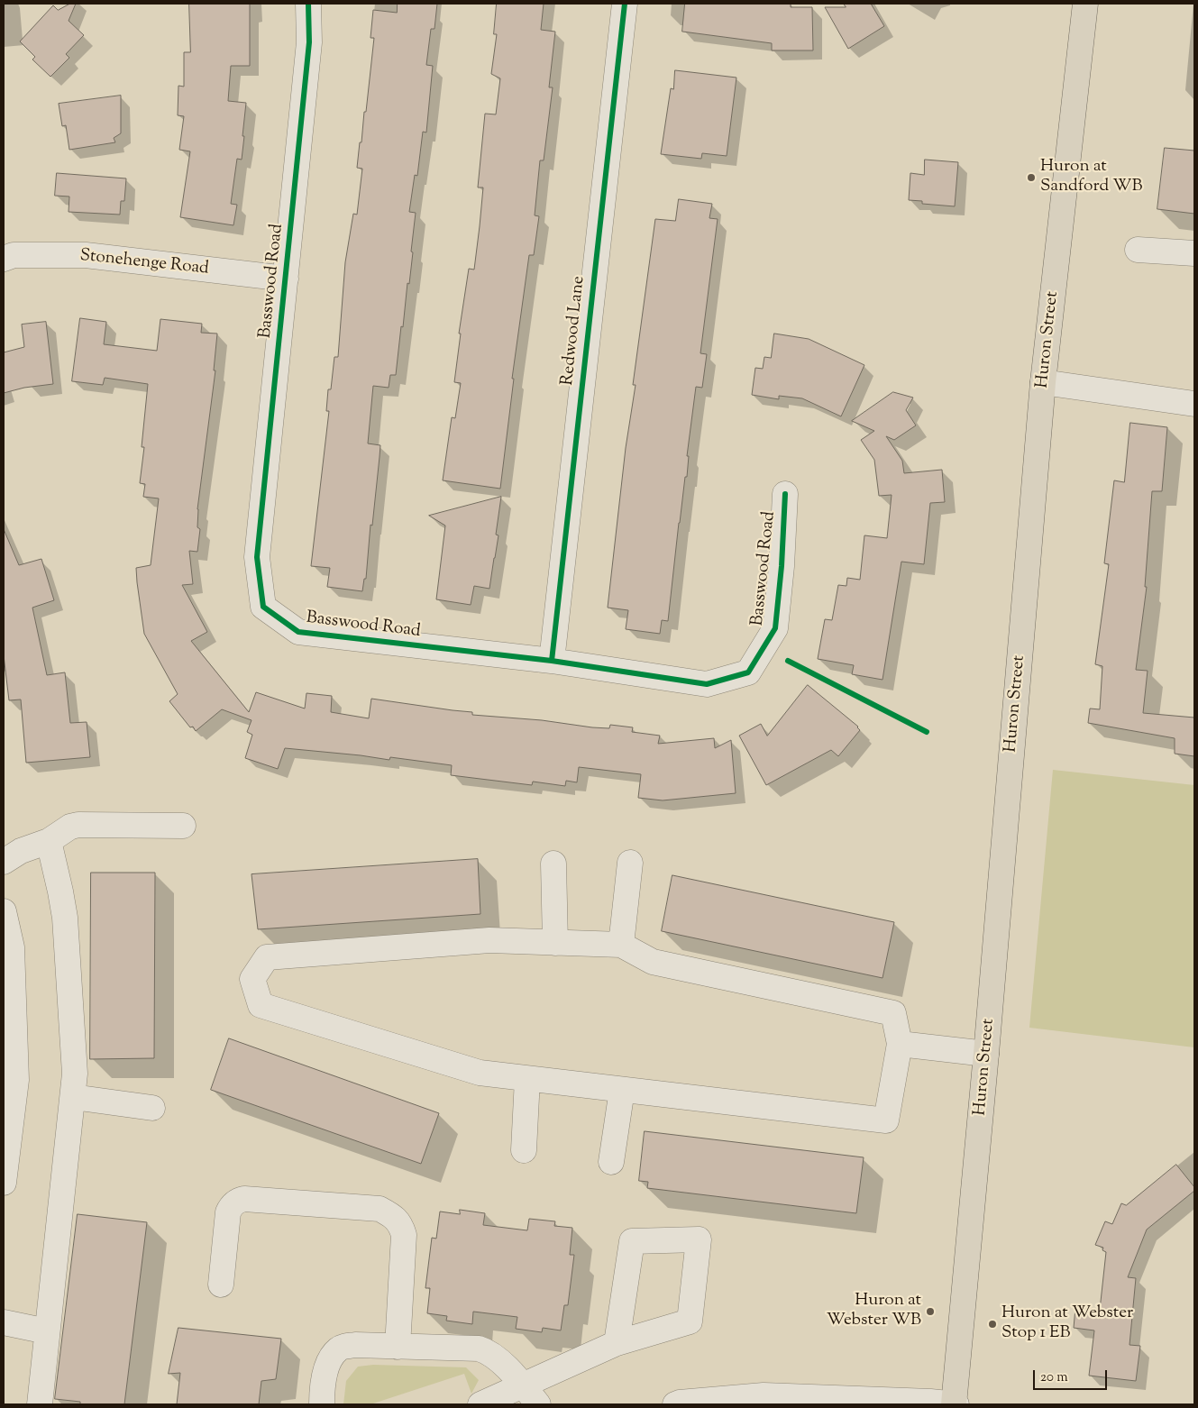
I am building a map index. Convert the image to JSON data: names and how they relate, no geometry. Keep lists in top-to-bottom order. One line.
{"streets":{"main road":["Huron Street"],"street":["Stonehenge Road","Basswood Road","Redwood Lane"]},"crossings":[["Stonehenge Road","Basswood Road"],["Basswood Road","Redwood Lane"]],"places":["Huron at Sandford WB","Huron at Webster WB","Huron at Webster Stop 1 EB"],"scale_bar":"20 m"}
